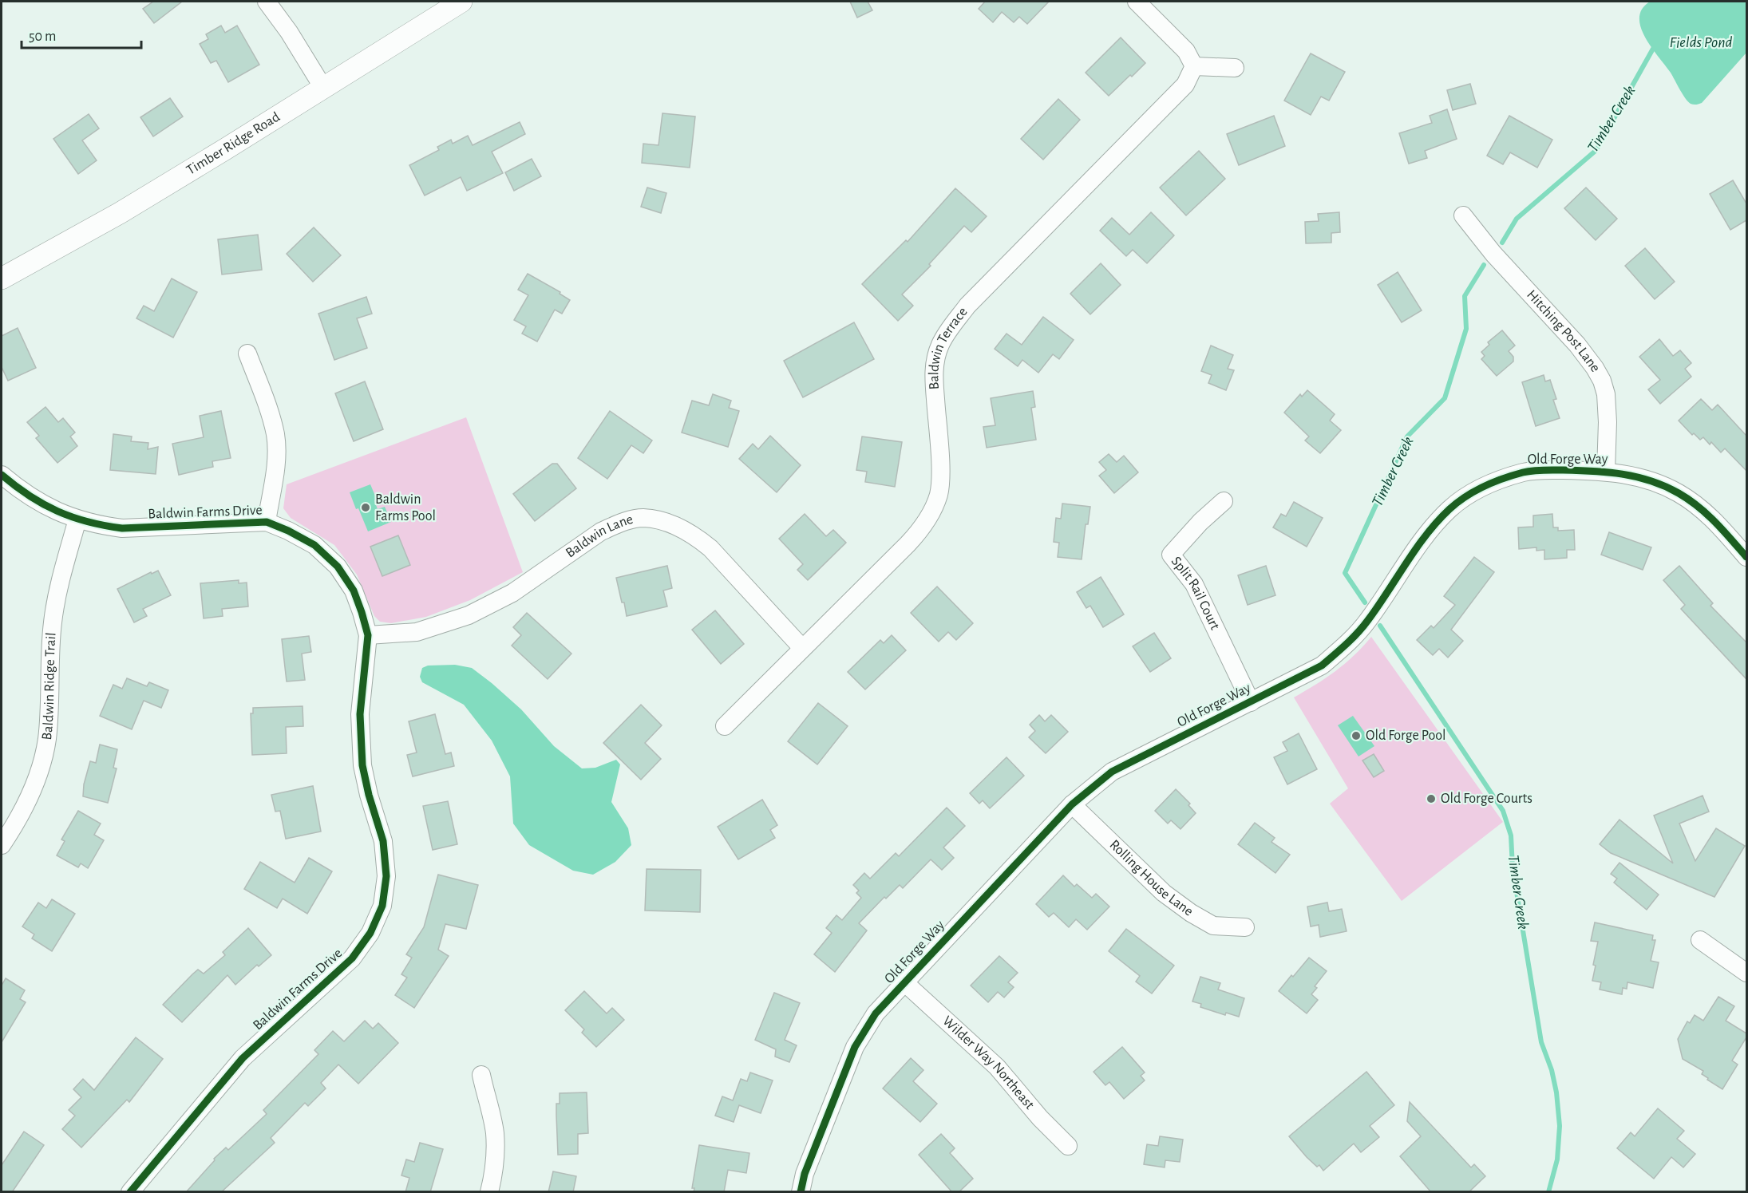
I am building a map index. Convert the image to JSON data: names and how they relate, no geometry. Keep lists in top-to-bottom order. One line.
{"streets":{"street":["Timber Ridge Road","Hitching Post Lane","Baldwin Terrace","Old Forge Way","Baldwin Farms Drive","Baldwin Lane","Split Rail Court","Baldwin Ridge Trail","Rolling House Lane","Wilder Way Northeast"]},"crossings":[["Hitching Post Lane","Old Forge Way"],["Baldwin Terrace","Baldwin Lane"],["Old Forge Way","Split Rail Court"],["Old Forge Way","Rolling House Lane"],["Old Forge Way","Wilder Way Northeast"],["Baldwin Farms Drive","Baldwin Lane"],["Baldwin Farms Drive","Baldwin Ridge Trail"]],"water":["Fields Pond","Timber Creek"],"places":["Baldwin Farms Pool","Old Forge Pool","Old Forge Courts"],"scale_bar":"50 m"}
